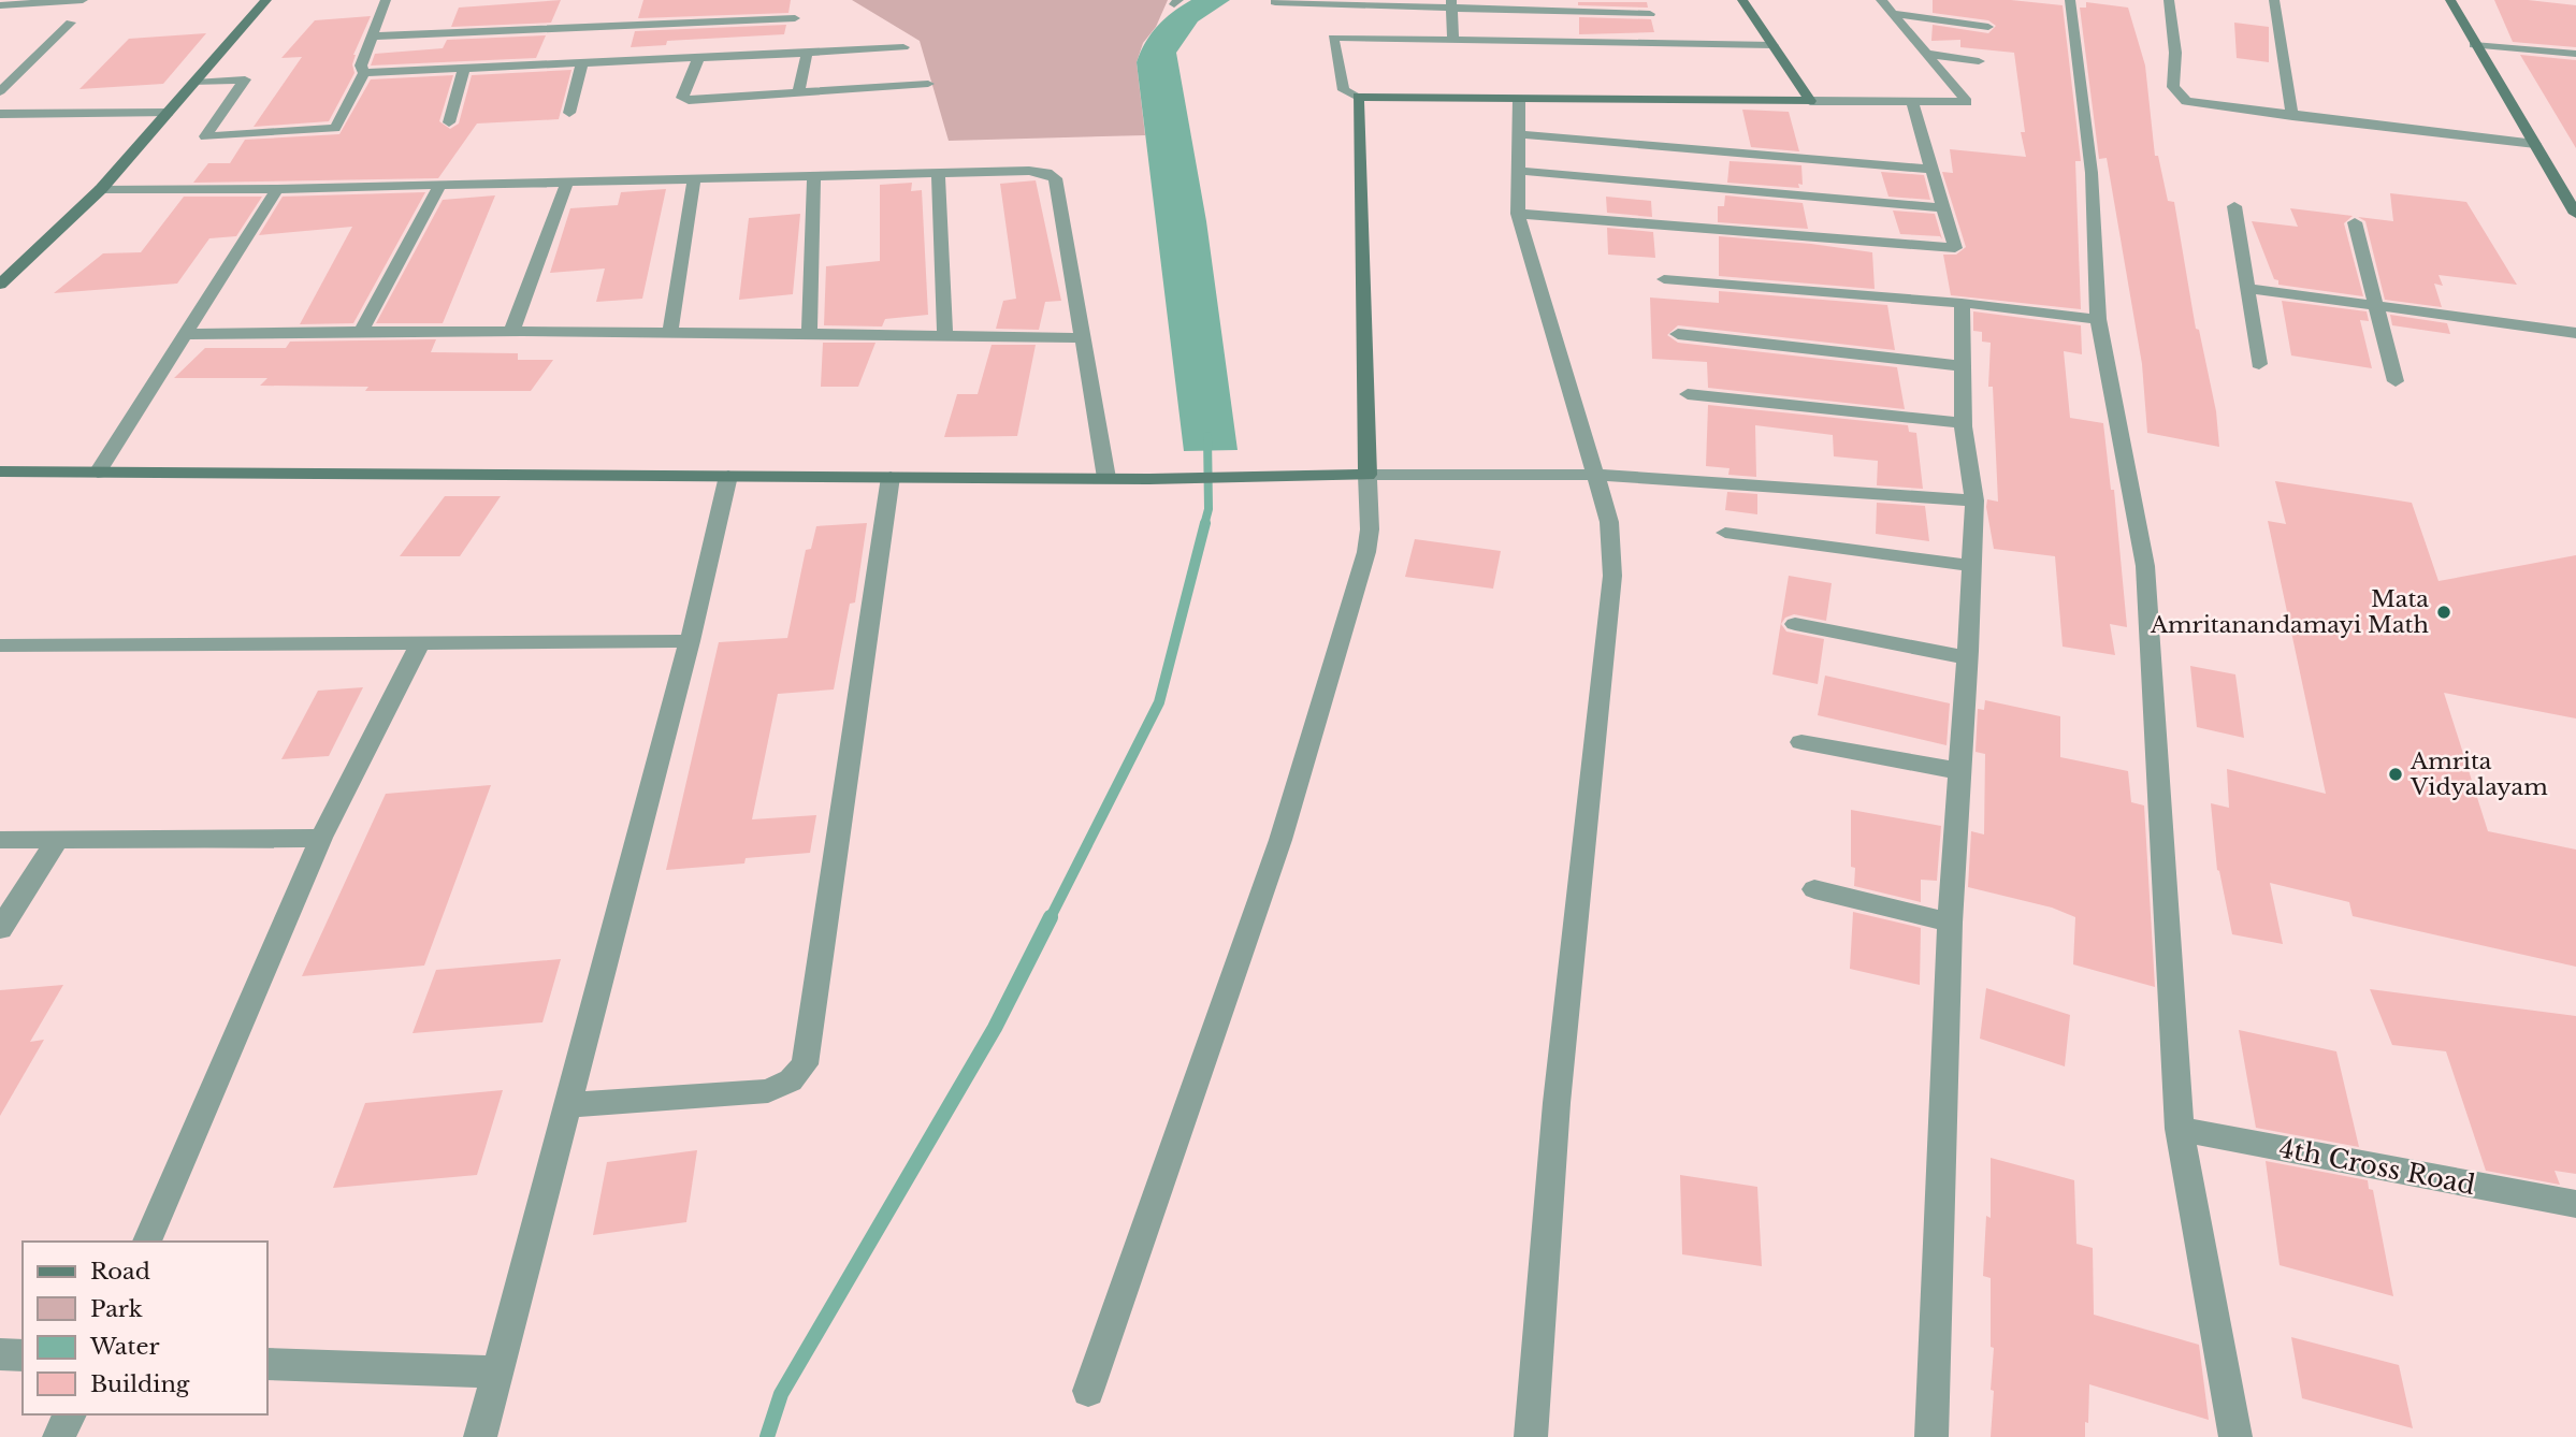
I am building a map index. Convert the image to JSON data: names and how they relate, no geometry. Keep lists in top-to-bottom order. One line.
{"streets":{"street":["4th Cross Road"]},"places":["Mata Amritanandamayi Math","Amrita Vidyalayam"],"legend":["Road","Park","Water","Building"]}
